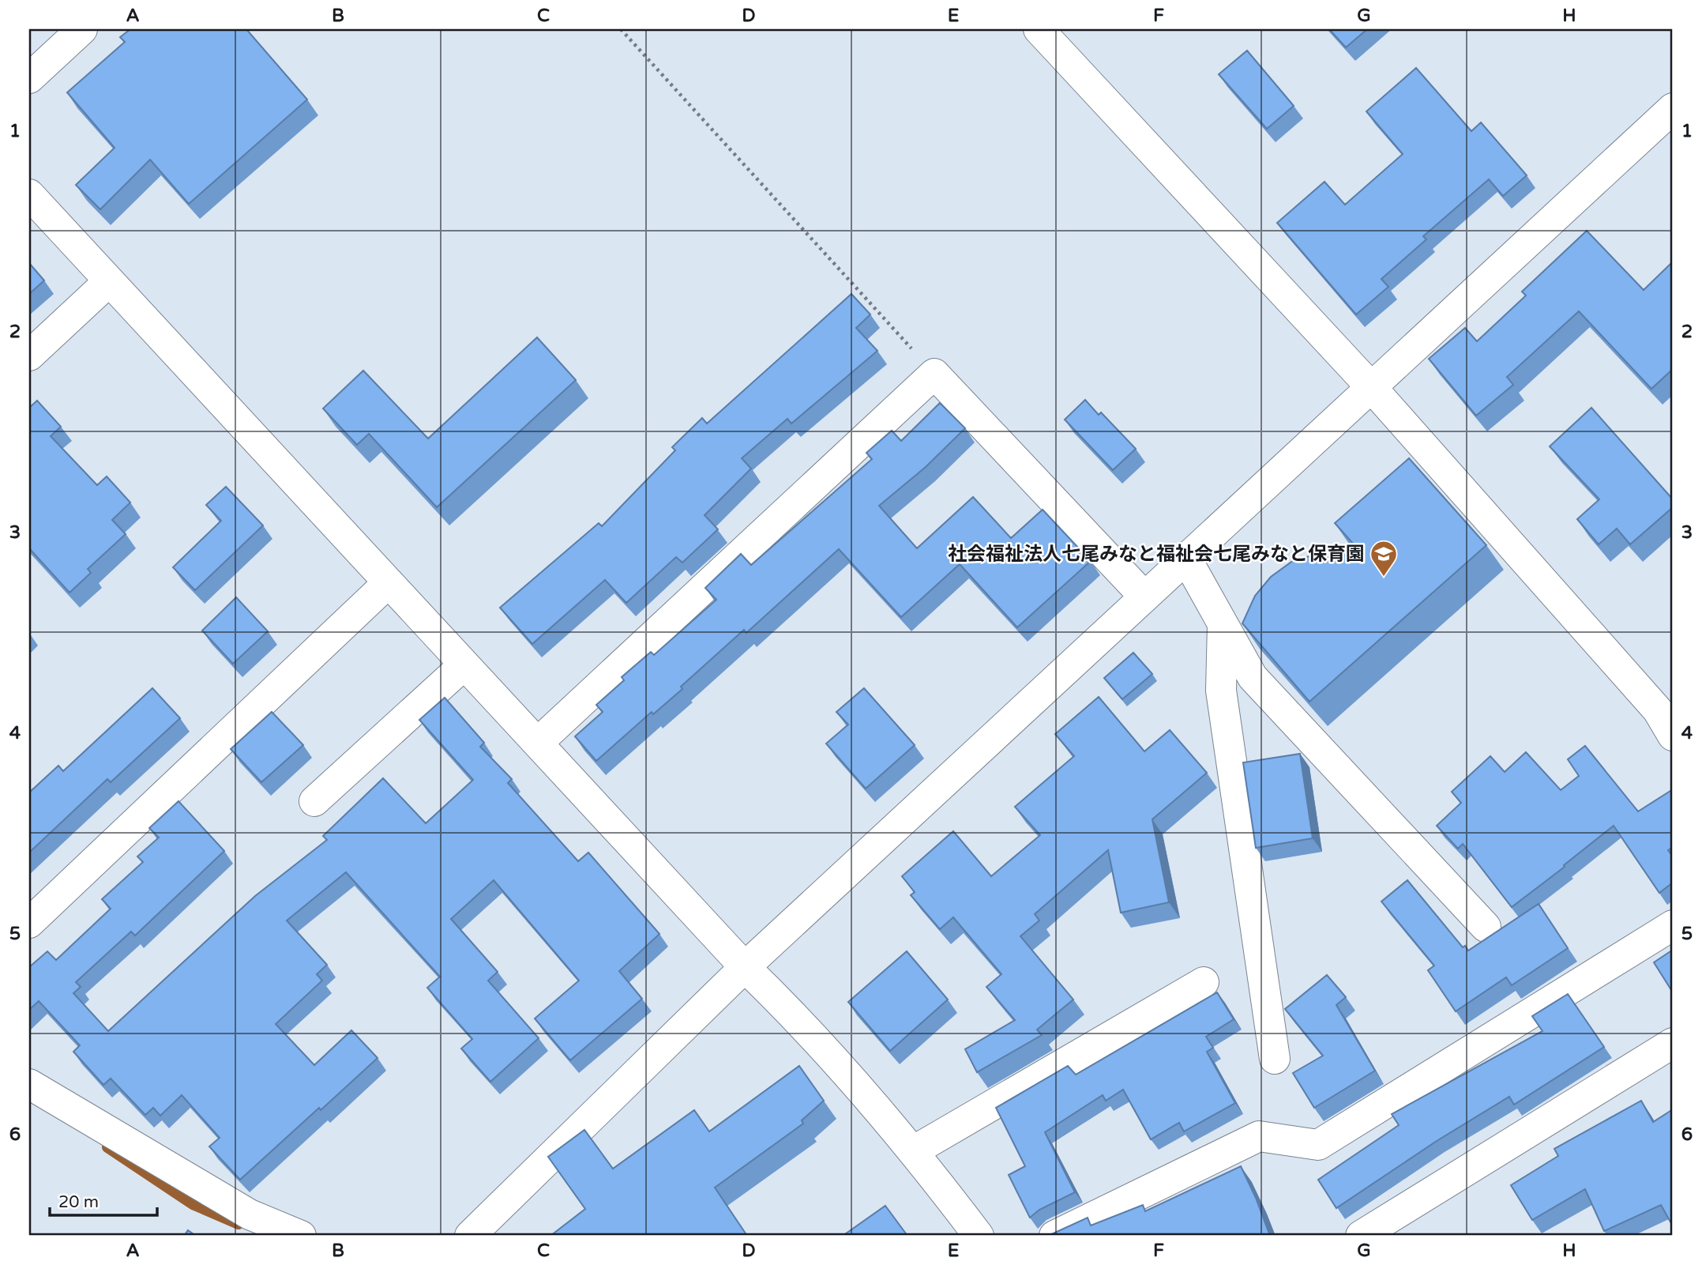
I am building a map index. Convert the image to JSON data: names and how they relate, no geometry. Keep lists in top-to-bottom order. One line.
{"places":{"school or university":["社会福祉法人七尾みなと福祉会七尾みなと保育園"]},"scale_bar":"20 m","grid":{"columns":["A","B","C","D","E","F","G","H"],"rows":["1","2","3","4","5","6"]}}
